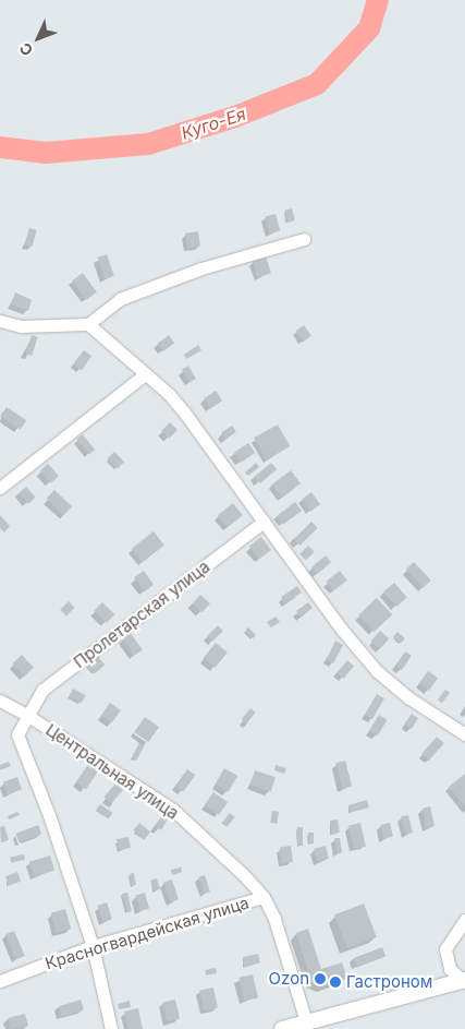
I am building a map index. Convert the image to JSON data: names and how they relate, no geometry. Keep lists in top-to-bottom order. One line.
{"streets":{"street":["Пролетарская улица","Центральная улица","Красногвардейская улица"]},"crossings":[["Пролетарская улица","Центральная улица"],["Центральная улица","Красногвардейская улица"]],"water":["Куго-Ея"],"places":["Ozon","Гастроном"],"north":"bottom left"}
